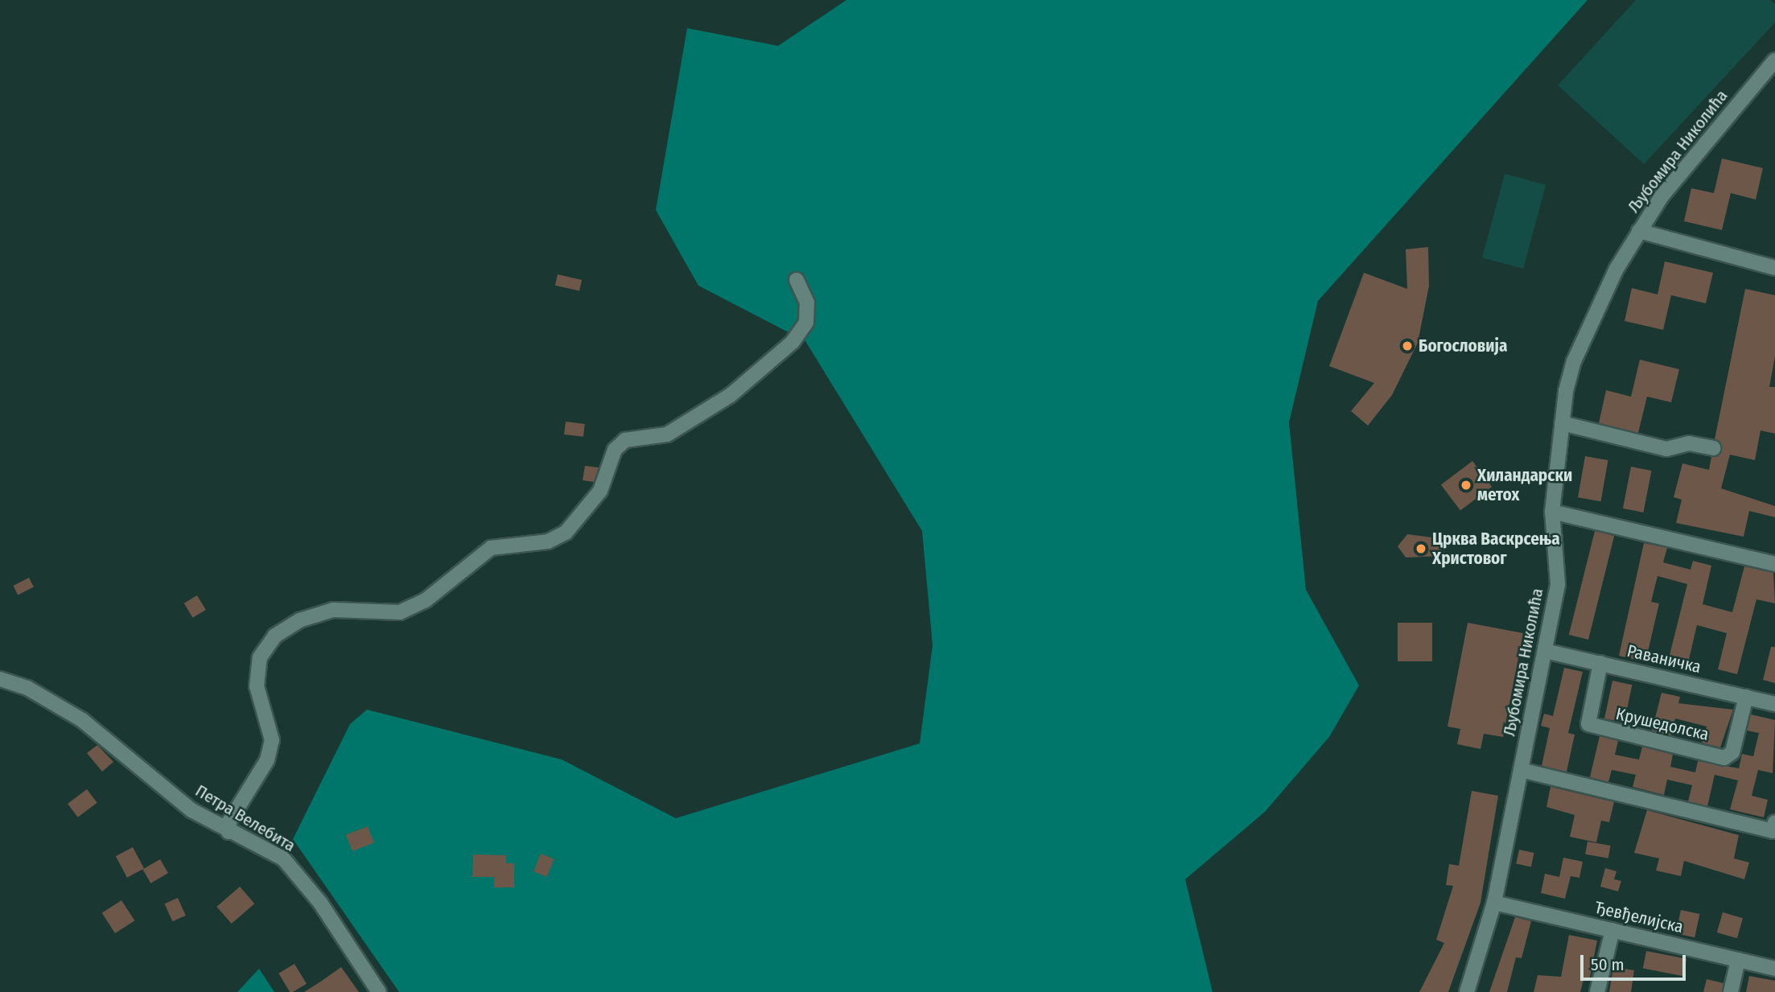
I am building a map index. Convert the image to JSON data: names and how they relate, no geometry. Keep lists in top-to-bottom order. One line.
{"streets":{"street":["Љубомира Николића","Раваничка","Крушедолска","Петра Велебита","Ђевђелијска"]},"crossings":[["Љубомира Николића","Раваничка"],["Љубомира Николића","Ђевђелијска"],["Раваничка","Крушедолска"]],"places":["Богословија","Хиландарски метох","Црква Васкрсења Христовог"],"scale_bar":"50 m"}
